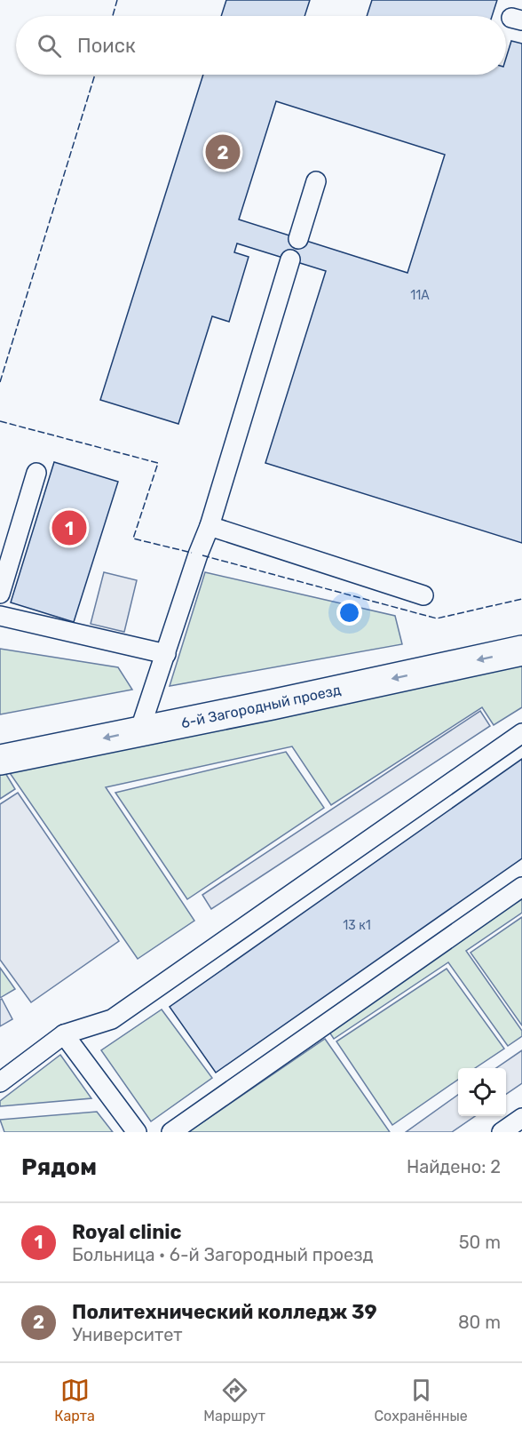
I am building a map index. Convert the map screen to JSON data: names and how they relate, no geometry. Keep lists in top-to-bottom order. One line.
{"streets":{"street":["6-й Загородный проезд"]},"one_way":["6-й Загородный проезд"],"house_numbers":["11А","13 к1"],"page":{"search":"Поиск","pins":["2","1"],"heading":["Рядом","Найдено: 2"],"list":[{"mark":"1","name":"Royal clinic","note":"Больница · 6-й Загородный проезд","value":"50 m"},{"mark":"2","name":"Политехнический колледж 39","note":"Университет","value":"80 m"}],"nav":["Карта","Маршрут","Сохранённые"]}}
